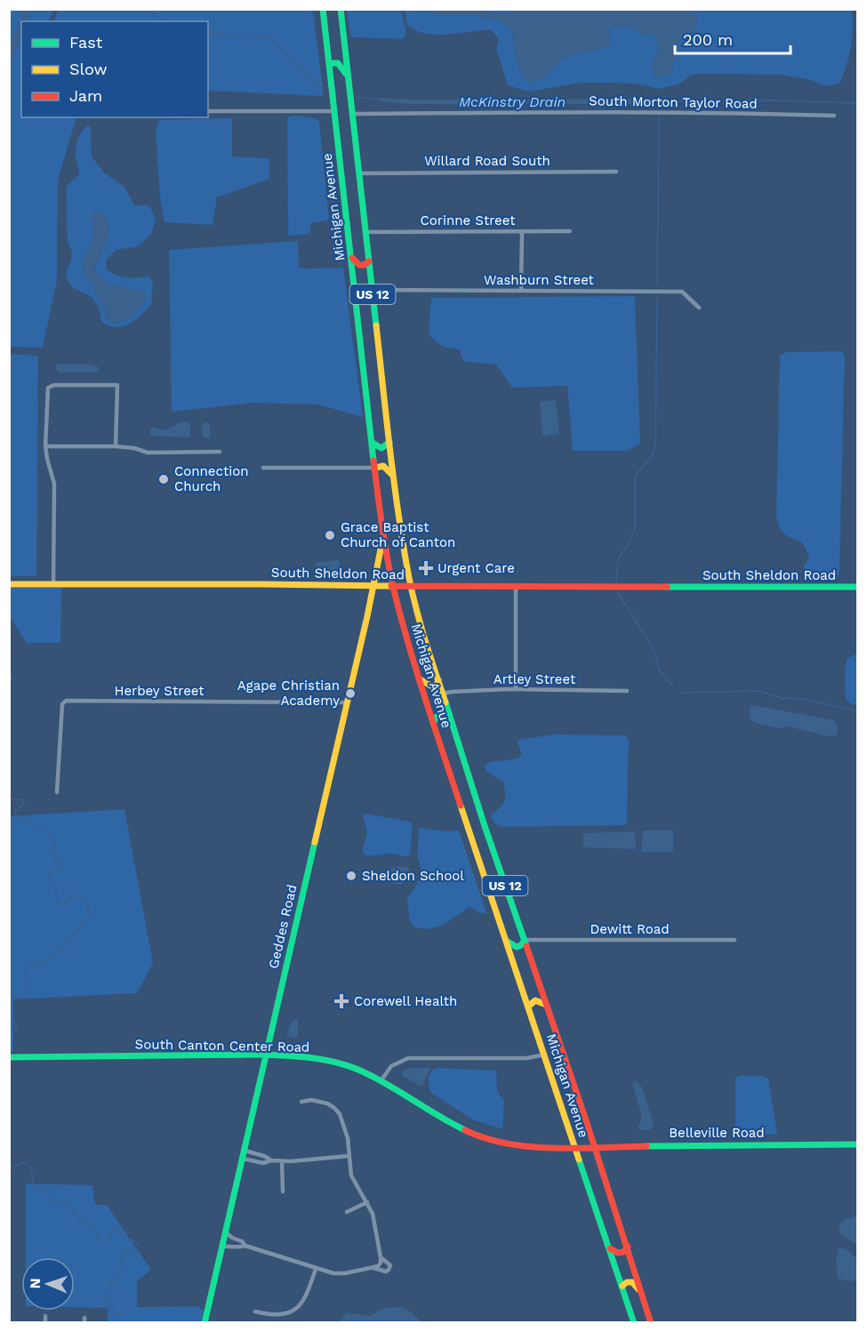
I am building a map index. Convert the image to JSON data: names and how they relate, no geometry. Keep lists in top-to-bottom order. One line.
{"streets":{"main road":["Michigan Avenue","US 12","South Sheldon Road","Geddes Road","South Canton Center Road","Belleville Road"],"street":["South Morton Taylor Road","Willard Road South","Corinne Street","Washburn Street","Artley Street","Herbey Street","Dewitt Road"]},"crossings":[["South Morton Taylor Road","Michigan Avenue"],["Willard Road South","Michigan Avenue"],["Michigan Avenue","Corinne Street"],["Michigan Avenue","Washburn Street"],["Michigan Avenue","South Sheldon Road"],["Michigan Avenue","Artley Street"],["Michigan Avenue","Geddes Road"],["Michigan Avenue","Dewitt Road"],["Michigan Avenue","South Canton Center Road"],["Michigan Avenue","Belleville Road"],["South Sheldon Road","Geddes Road"],["Herbey Street","Geddes Road"],["Geddes Road","South Canton Center Road"],["South Canton Center Road","Belleville Road"]],"water":["McKinstry Drain"],"places":{"other":["Connection Church","Grace Baptist Church of Canton","Agape Christian Academy","Sheldon School"],"health":["Urgent Care","Corewell Health"]},"legend":["Fast","Slow","Jam"],"scale_bar":"200 m","north":"left"}
